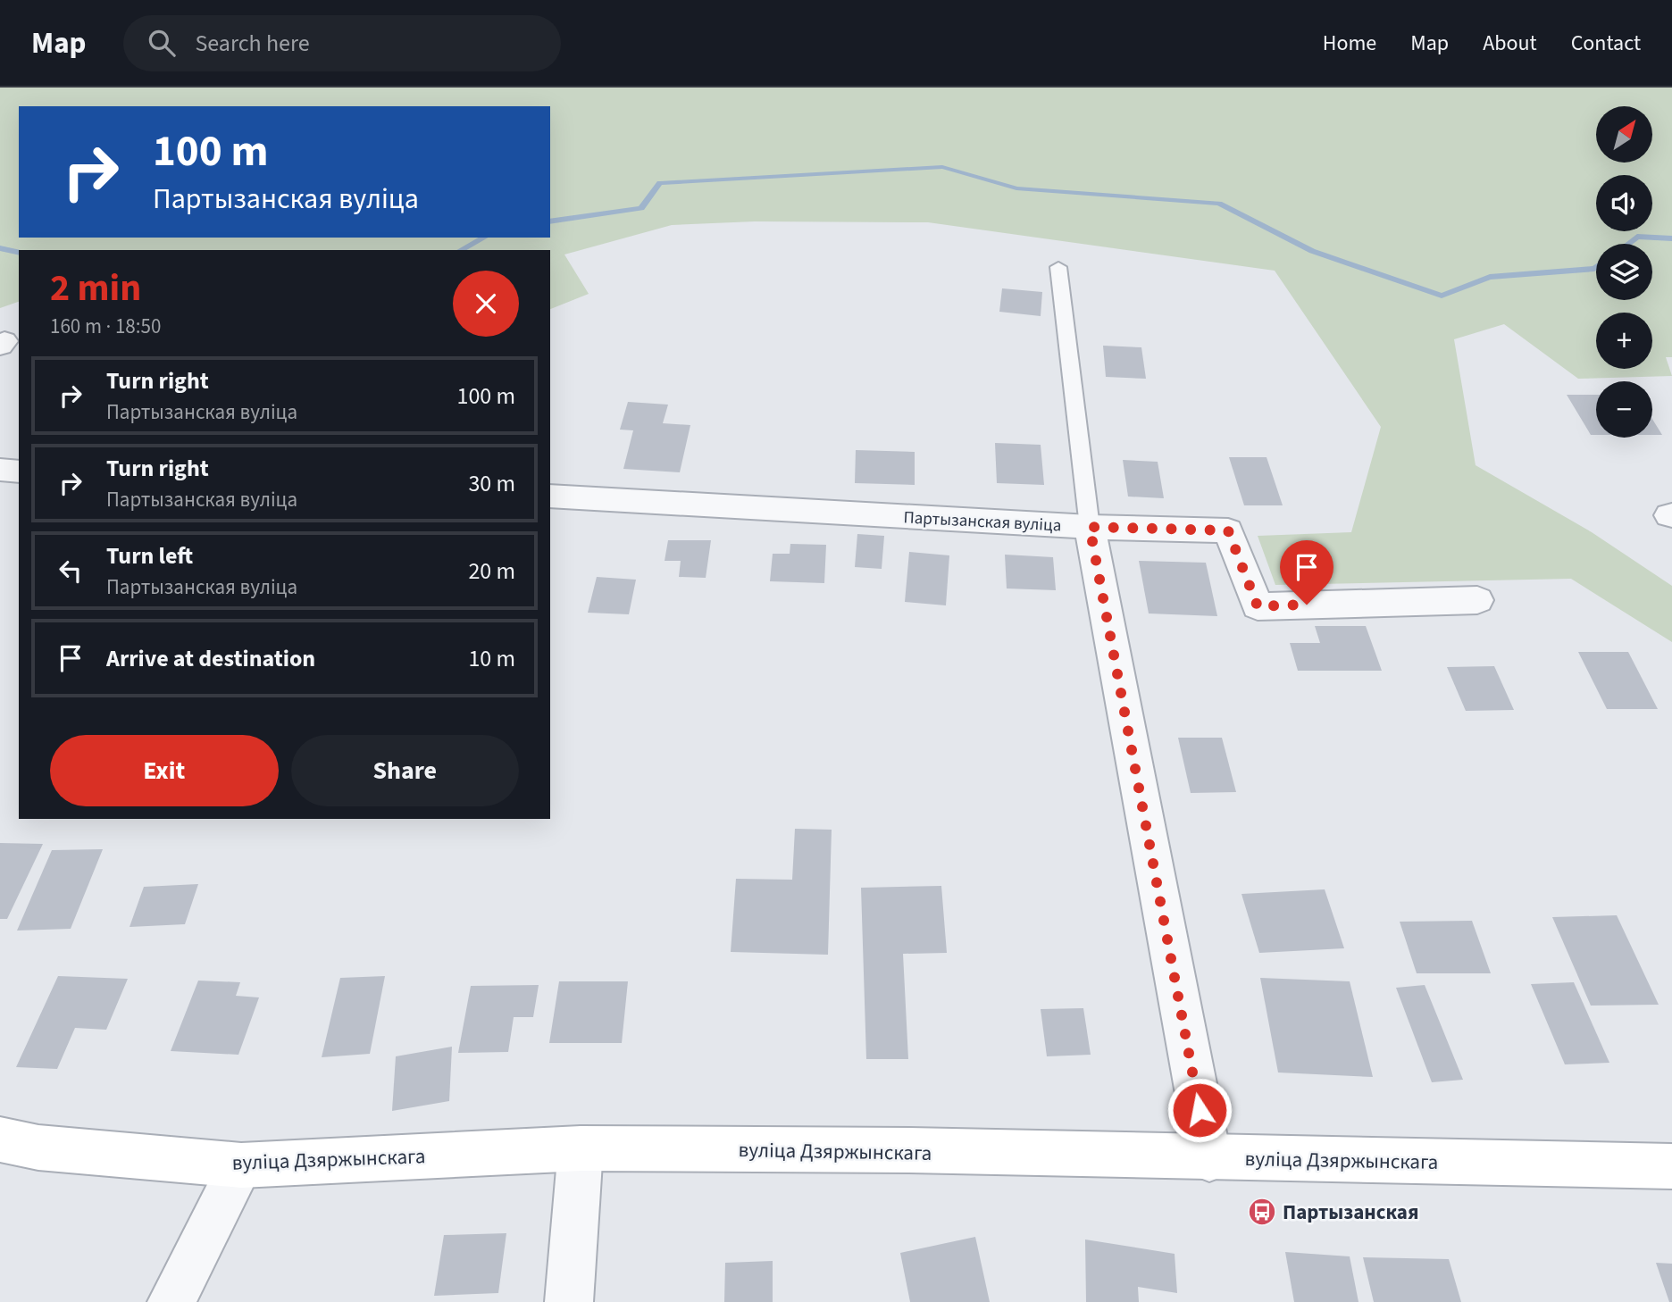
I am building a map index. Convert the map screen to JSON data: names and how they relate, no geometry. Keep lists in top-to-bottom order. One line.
{"streets":{"street":["Партызанская вуліца","вуліца Дзяржынскага"]},"places":{"bus stop":["Партызанская"]},"north":"top right","page":{"header":"Map","search":"Search here","nav":["Home","Map","About","Contact"],"map_buttons":["+","−"],"turn":["100 m","Партызанская вуліца"],"heading":["2 min","160 m · 18:50"],"list":[{"name":"Turn right","note":"Партызанская вуліца","value":"100 m"},{"name":"Turn right","note":"Партызанская вуліца","value":"30 m"},{"name":"Turn left","note":"Партызанская вуліца","value":"20 m"},{"name":"Arrive at destination","value":"10 m"}],"buttons":["Exit","Share"]}}
